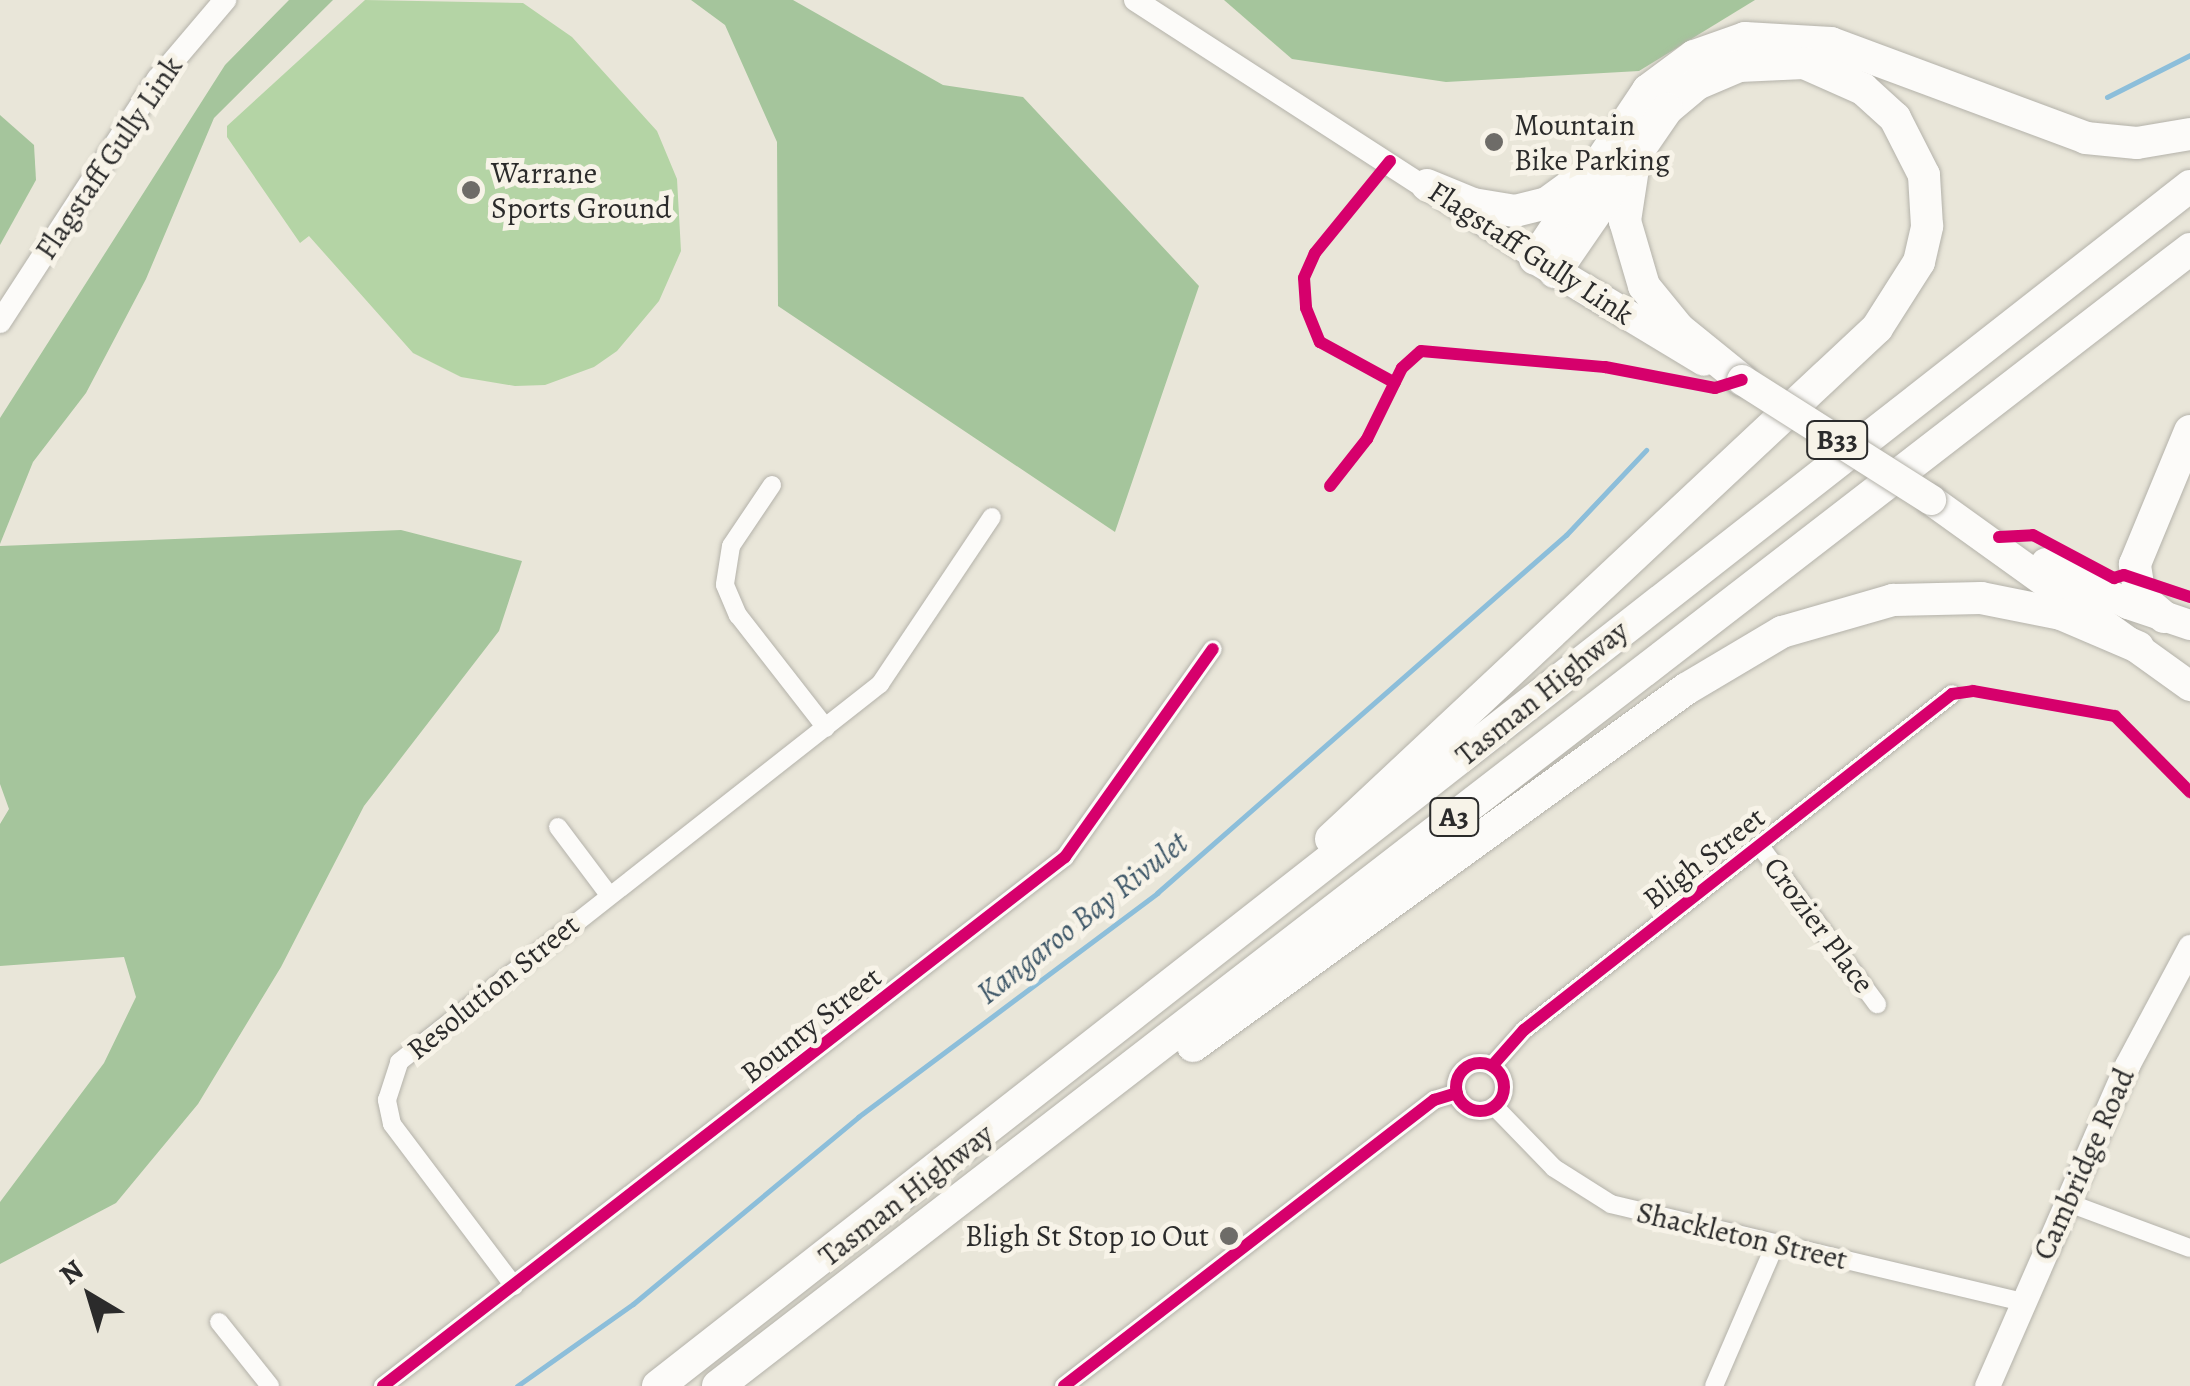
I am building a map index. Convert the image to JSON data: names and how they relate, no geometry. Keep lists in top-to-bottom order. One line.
{"streets":{"highway":["Tasman Highway","A3"],"main road":["Flagstaff Gully Link","B33","Cambridge Road"],"street":["Bligh Street","Crozier Place","Resolution Street","Bounty Street","Shackleton Street"]},"crossings":[["Bligh Street","Crozier Place"],["Bligh Street","Shackleton Street"],["Resolution Street","Bounty Street"],["Cambridge Road","Shackleton Street"]],"water":["Kangaroo Bay Rivulet"],"places":["Mountain Bike Parking","Warrane Sports Ground","Bligh St Stop 10 Out"],"north":"top left"}
